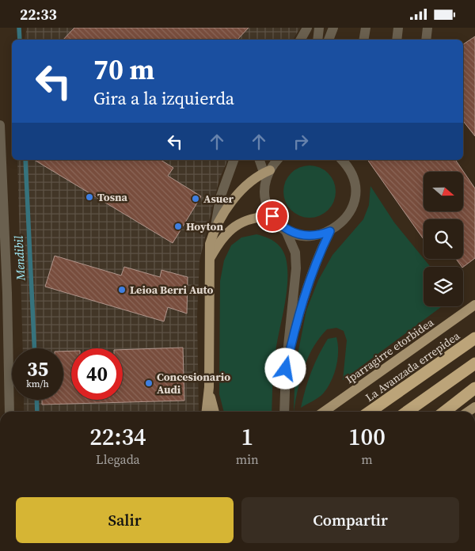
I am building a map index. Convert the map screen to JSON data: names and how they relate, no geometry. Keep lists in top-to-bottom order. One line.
{"streets":{"highway":["La Avanzada errepidea"],"main road":["Iparragirre etorbidea"]},"water":["Mendibil"],"places":["Tosna","Asuer","Hoyton","Leioa Berri Auto","Concesionario Audi"],"north":"right","page":{"status":"22:33","turn":["70 m","Gira a la izquierda"],"speed":"35 km/h","limit":"40","eta":["22:34","Llegada","1","min","100","m"],"buttons":["Salir","Compartir"]}}
